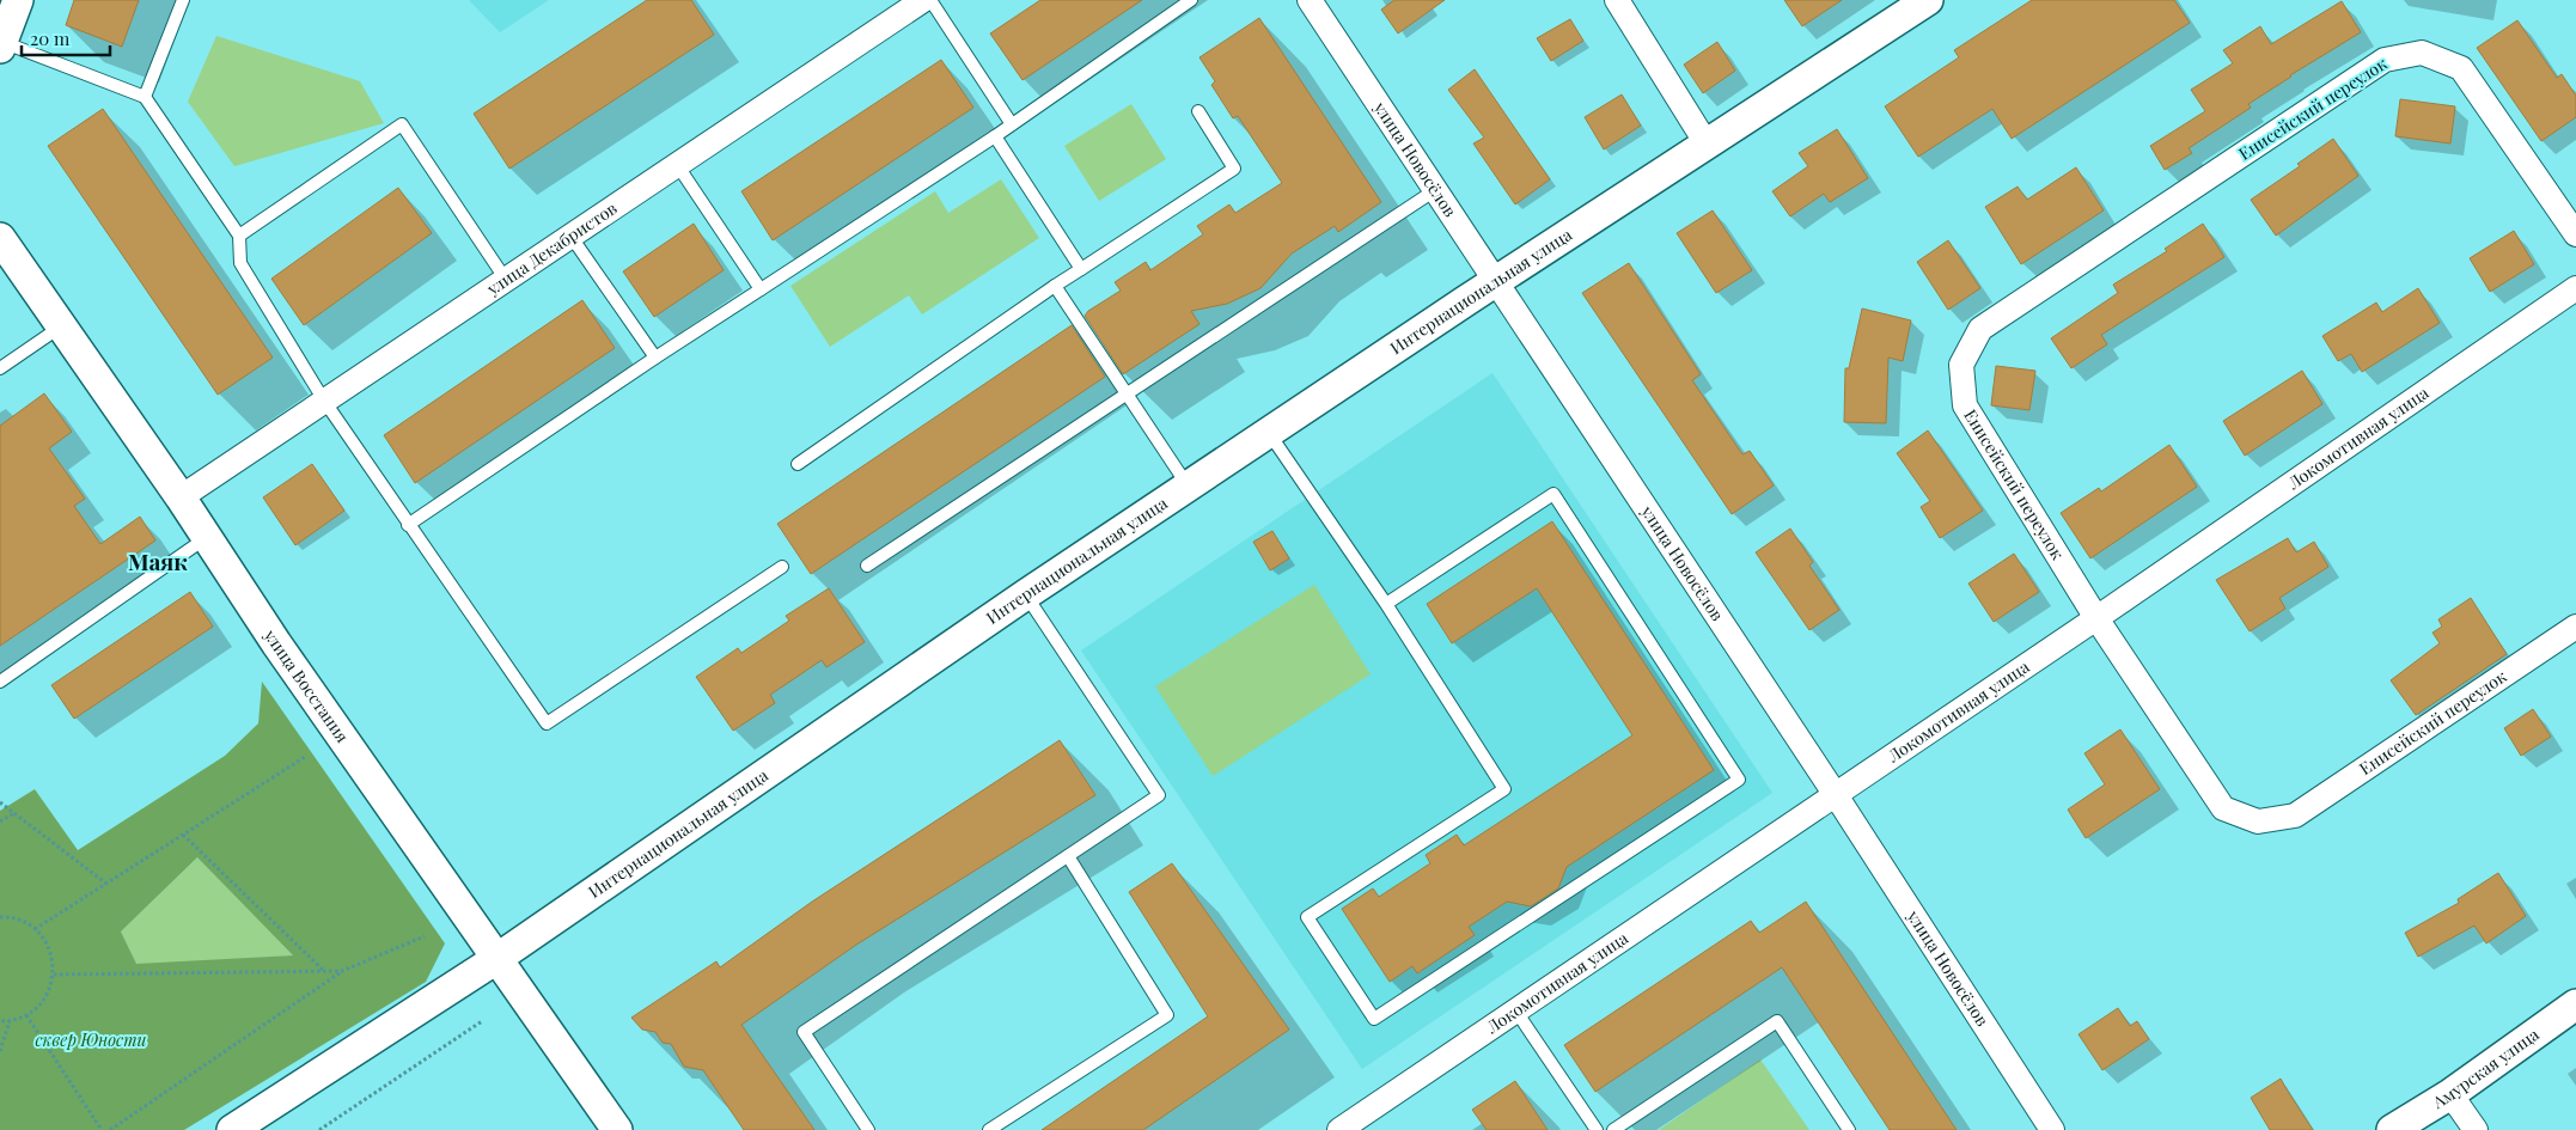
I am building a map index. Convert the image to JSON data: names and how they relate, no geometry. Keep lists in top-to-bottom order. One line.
{"streets":{"street":["Енисейский переулок","улица Новосёлов","улица Декабристов","Интернациональная улица","Локомотивная улица","улица Восстания","Амурская улица"]},"crossings":[["Енисейский переулок","Локомотивная улица"],["улица Новосёлов","Интернациональная улица"],["улица Новосёлов","Локомотивная улица"],["улица Декабристов","улица Восстания"],["Интернациональная улица","улица Восстания"]],"districts":["Маяк"],"parks":["сквер Юности"],"scale_bar":"20 m"}
